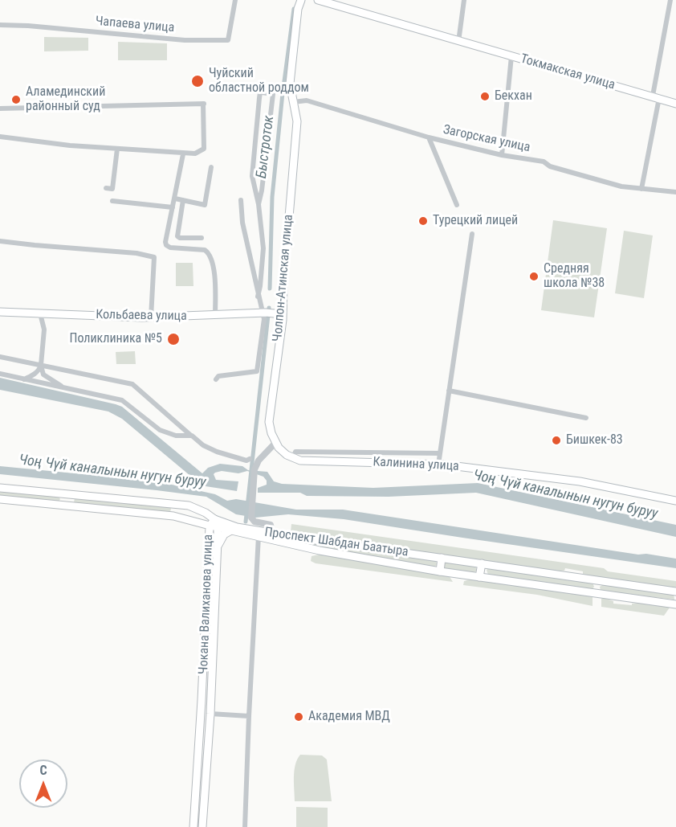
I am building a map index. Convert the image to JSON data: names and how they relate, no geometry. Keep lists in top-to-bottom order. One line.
{"streets":{"main road":["Токмакская улица","Чолпон-Атинская улица","Кольбаева улица","Калинина улица","Проспект Шабдан Баатыра","Чокана Валиханова улица"],"street":["Чапаева улица","Загорская улица"]},"crossings":[["Загорская улица","Чолпон-Атинская улица"],["Чолпон-Атинская улица","Кольбаева улица"],["Проспект Шабдан Баатыра","Чокана Валиханова улица"]],"water":["Быстроток","Чоң Чүй каналынын нугун буруу"],"places":["Чуйский областной роддом","Бекхан","Аламединский районный суд","Турецкий лицей","Средняя школа №38","Поликлиника №5","Бишкек-83","Академия МВД"],"north":"top"}
